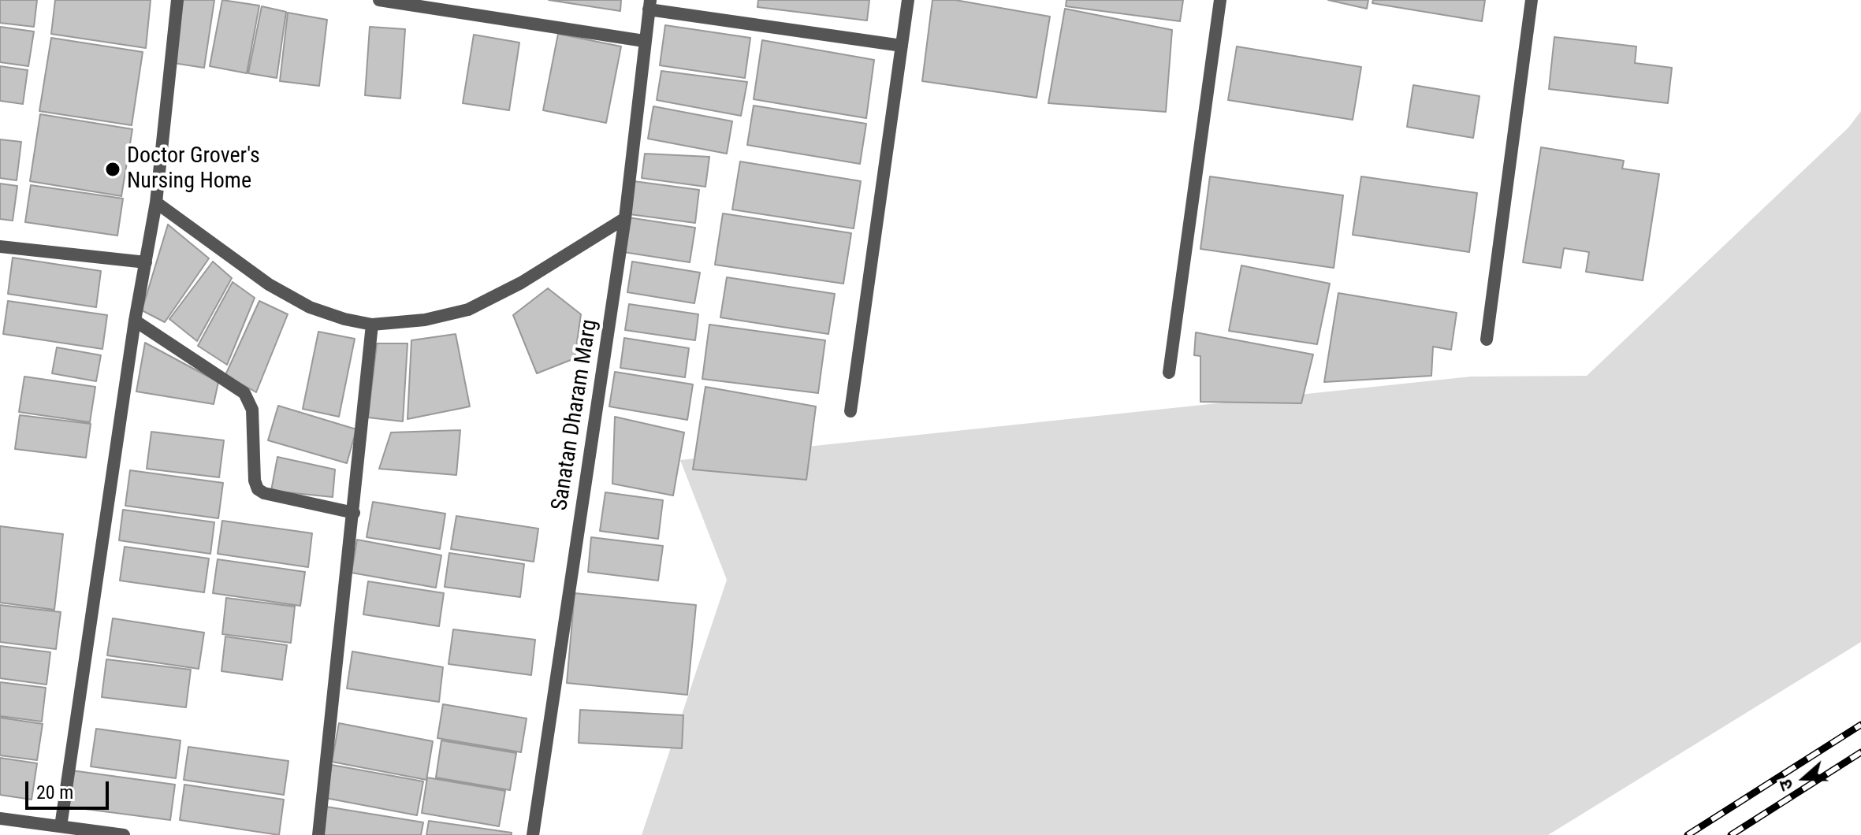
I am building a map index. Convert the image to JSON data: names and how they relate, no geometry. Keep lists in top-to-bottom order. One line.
{"streets":{"street":["Sanatan Dharam Marg"]},"places":["Doctor Grover's Nursing Home"],"scale_bar":"20 m","north":"left"}
